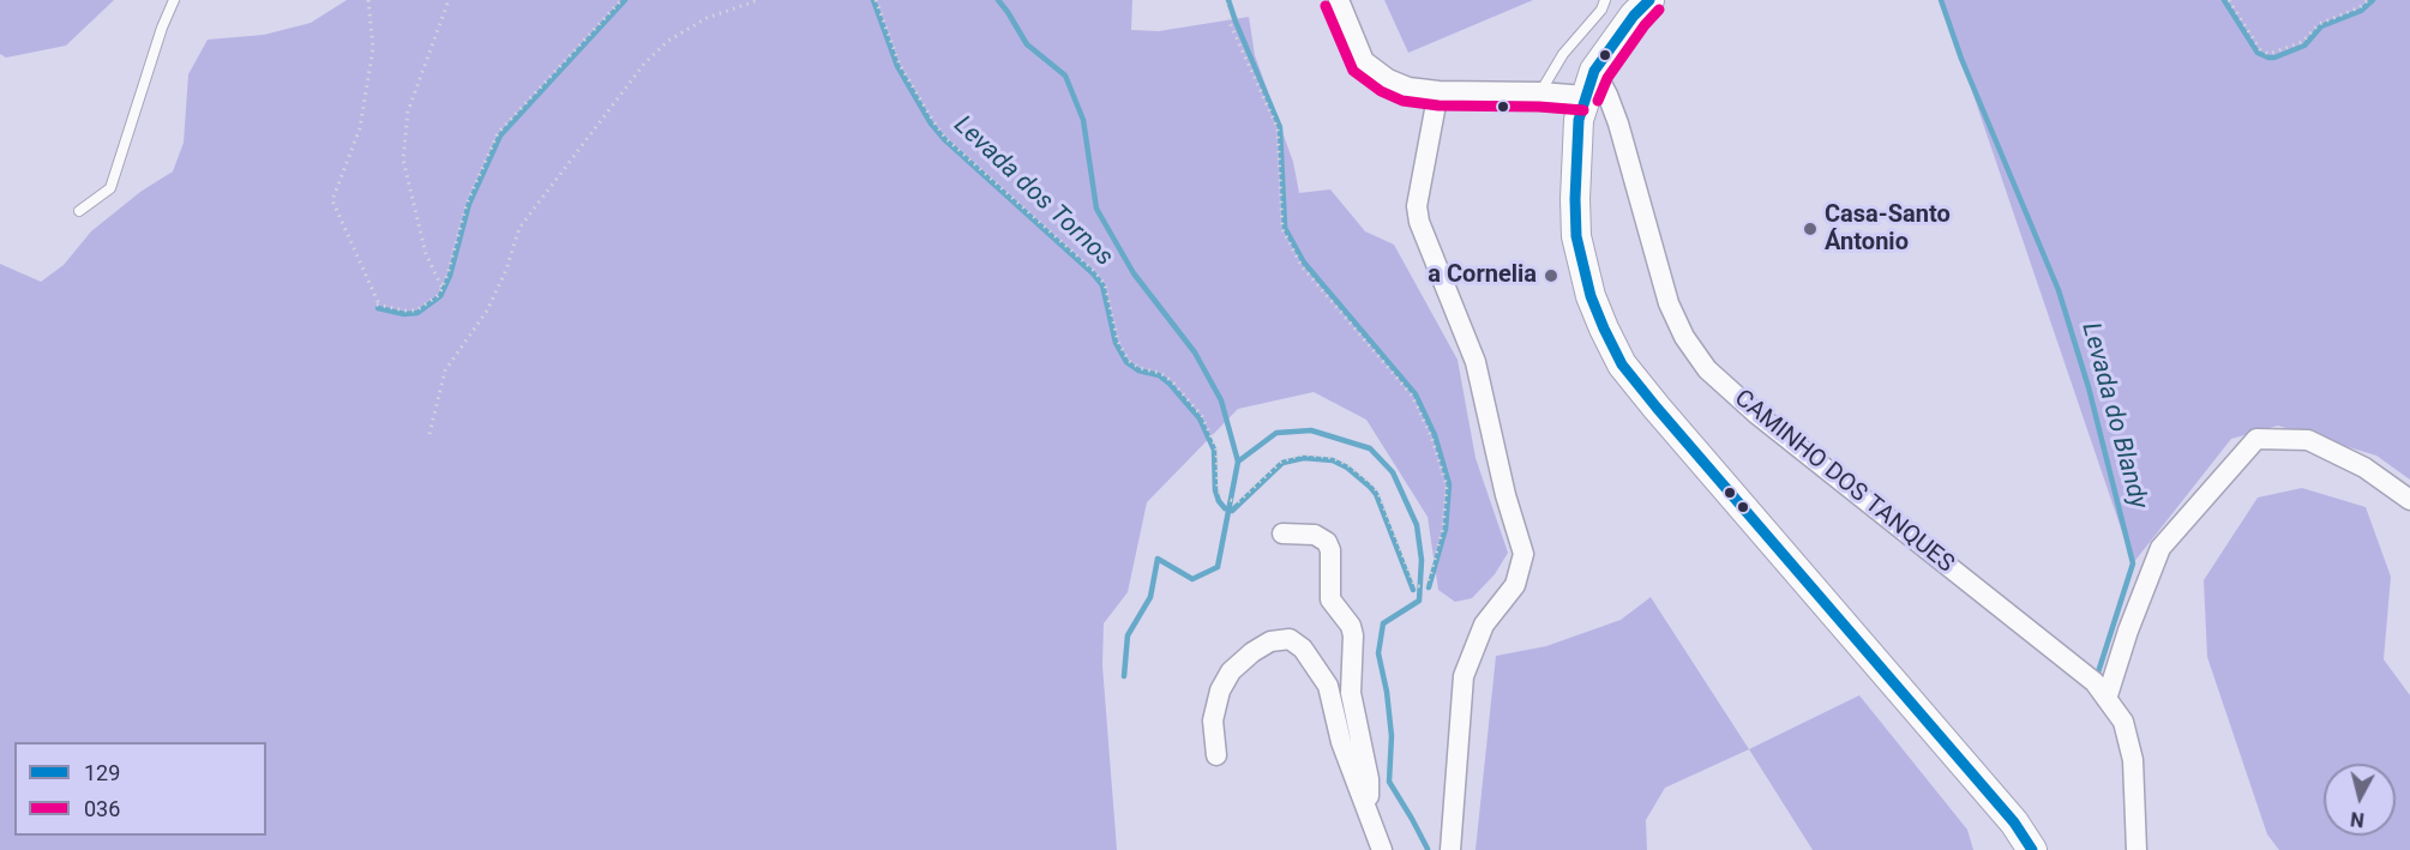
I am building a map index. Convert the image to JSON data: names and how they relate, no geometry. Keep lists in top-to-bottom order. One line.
{"streets":{"street":["CAMINHO DOS TANQUES"]},"water":["Levada dos Tornos","Levada do Blandy"],"places":["Casa-Santo Ántonio","a Cornelia"],"lines":["transit line 129","transit line 036"],"legend":["129","036"],"north":"bottom"}
